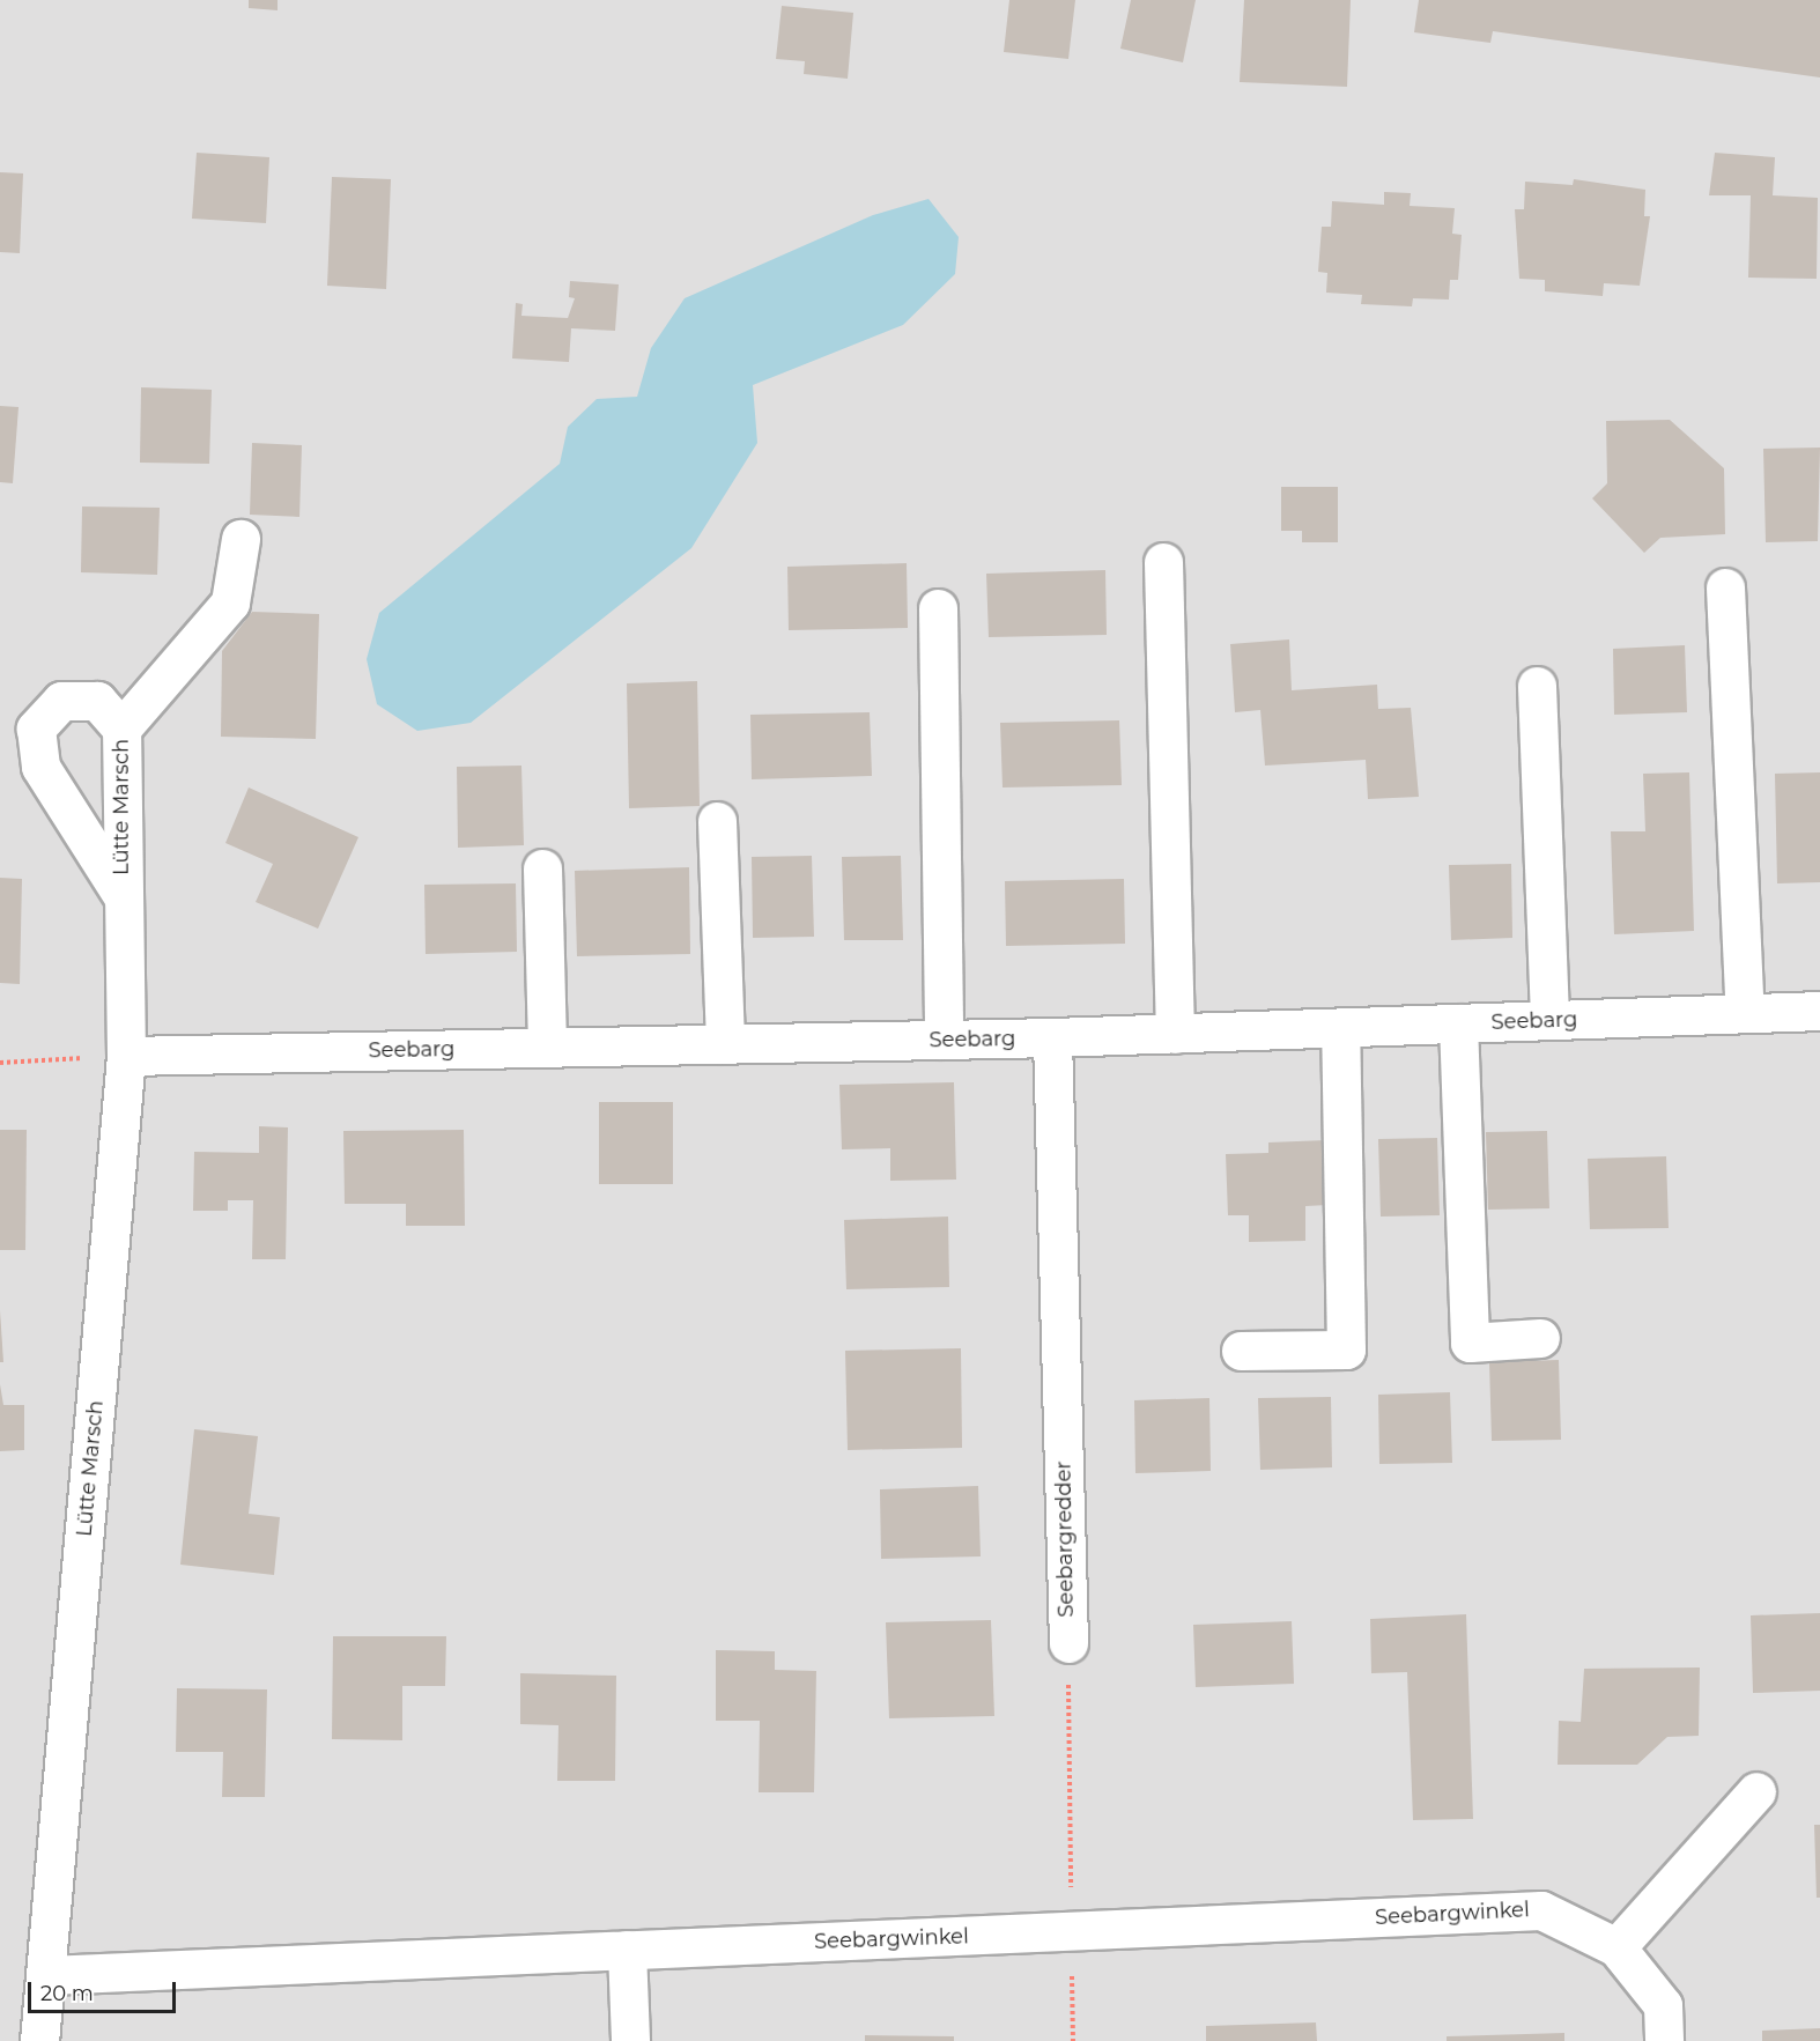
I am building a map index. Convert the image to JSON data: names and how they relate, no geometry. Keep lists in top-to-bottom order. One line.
{"streets":{"street":["Lütte Marsch","Seebarg","Seebargredder","Seebargwinkel"]},"crossings":[["Lütte Marsch","Seebarg"],["Lütte Marsch","Seebargwinkel"],["Seebarg","Seebargredder"],["Seebargredder","Seebargwinkel"]],"scale_bar":"20 m"}
